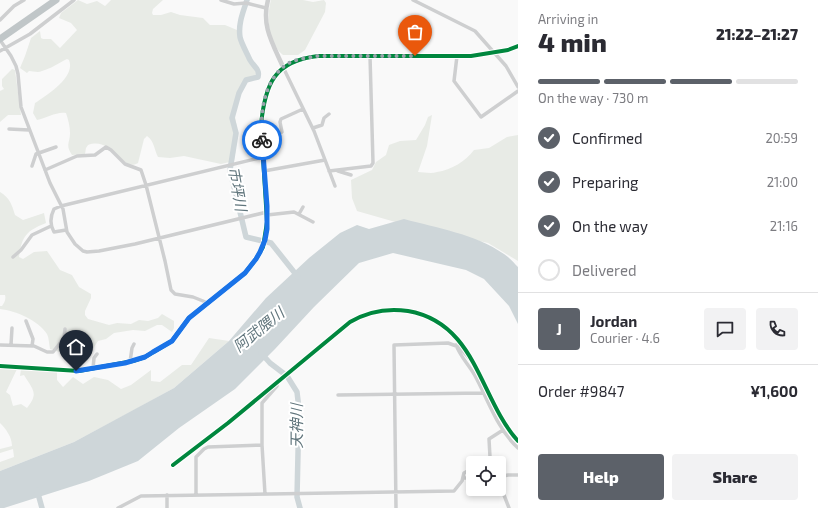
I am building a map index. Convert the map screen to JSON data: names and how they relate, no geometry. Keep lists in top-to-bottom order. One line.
{"water":["市坪川","阿武隈川","天神川"],"page":{"heading":["4 min","Arriving in","21:22–21:27"],"panel":["Jordan","Courier · 4.6","Order #9847","¥1,600"],"bar":"On the way · 730 m","list":[["Confirmed","20:59"],["Preparing","21:00"],["On the way","21:16"],"Delivered"],"round":"J","buttons":["Help","Share"]}}
